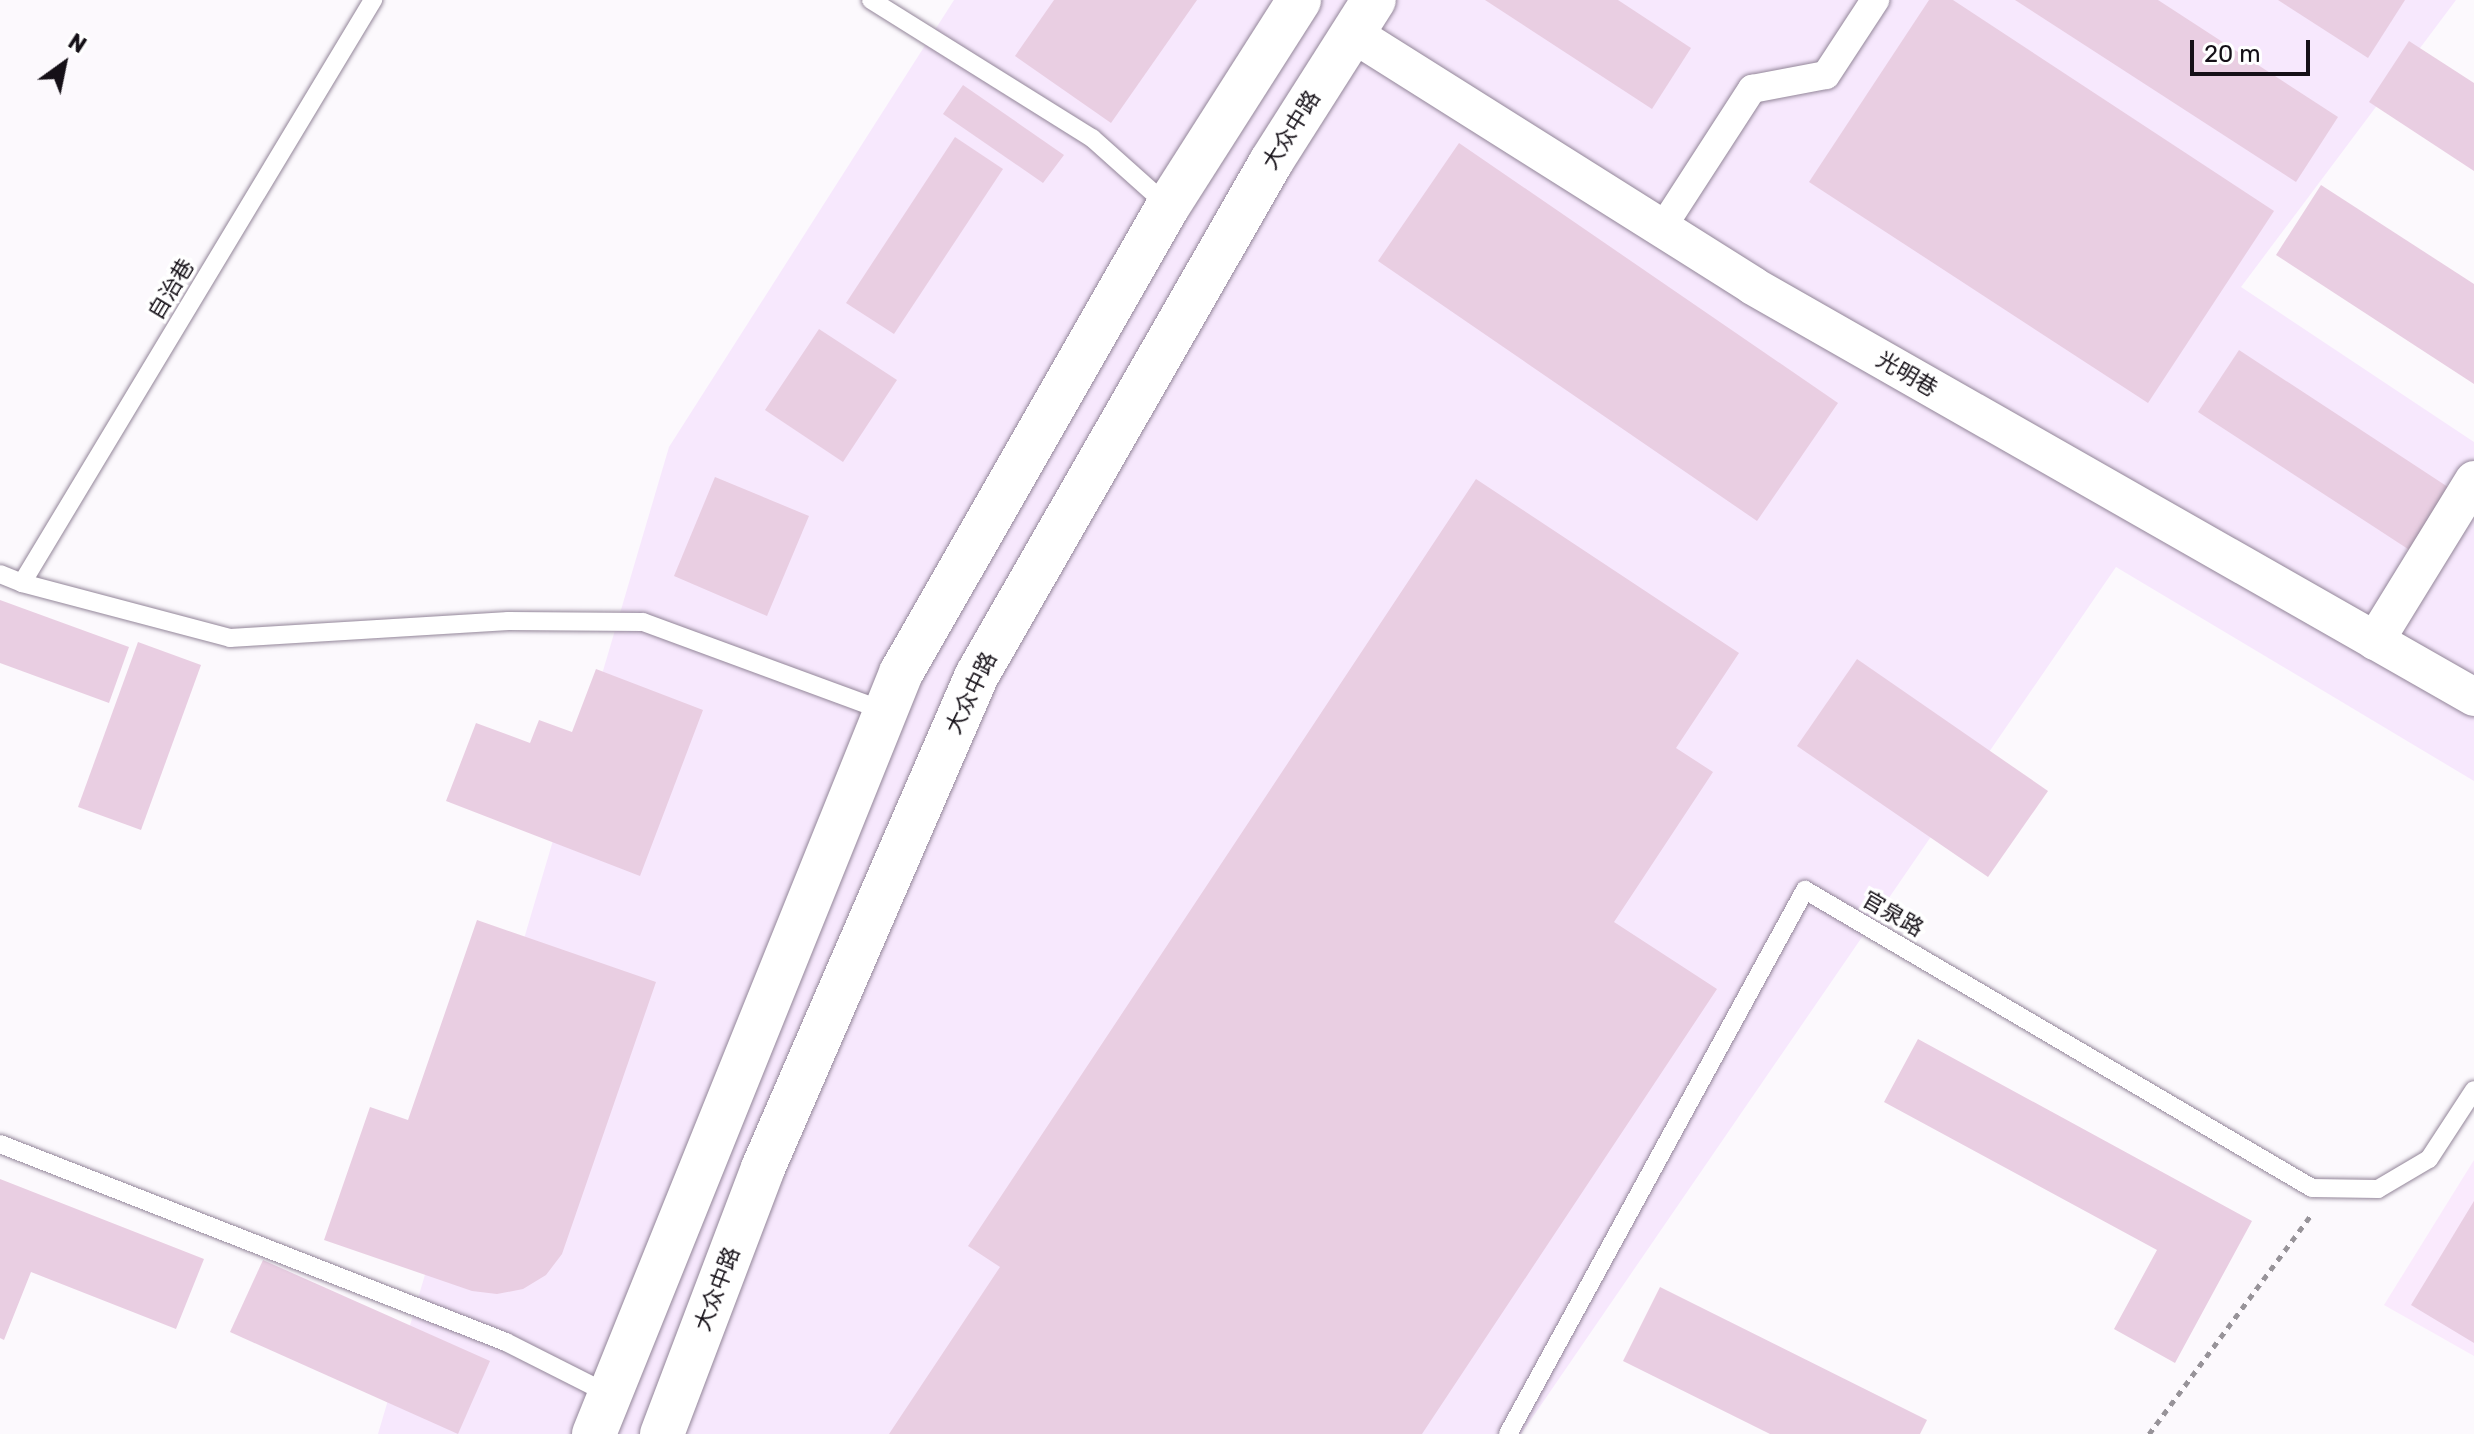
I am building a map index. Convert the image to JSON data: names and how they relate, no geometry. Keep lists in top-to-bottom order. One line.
{"streets":{"main road":["大众中路"],"street":["光明巷"],"lane":["自治巷","官泉路"]},"crossings":[["大众中路","光明巷"]],"scale_bar":"20 m","north":"top right"}
